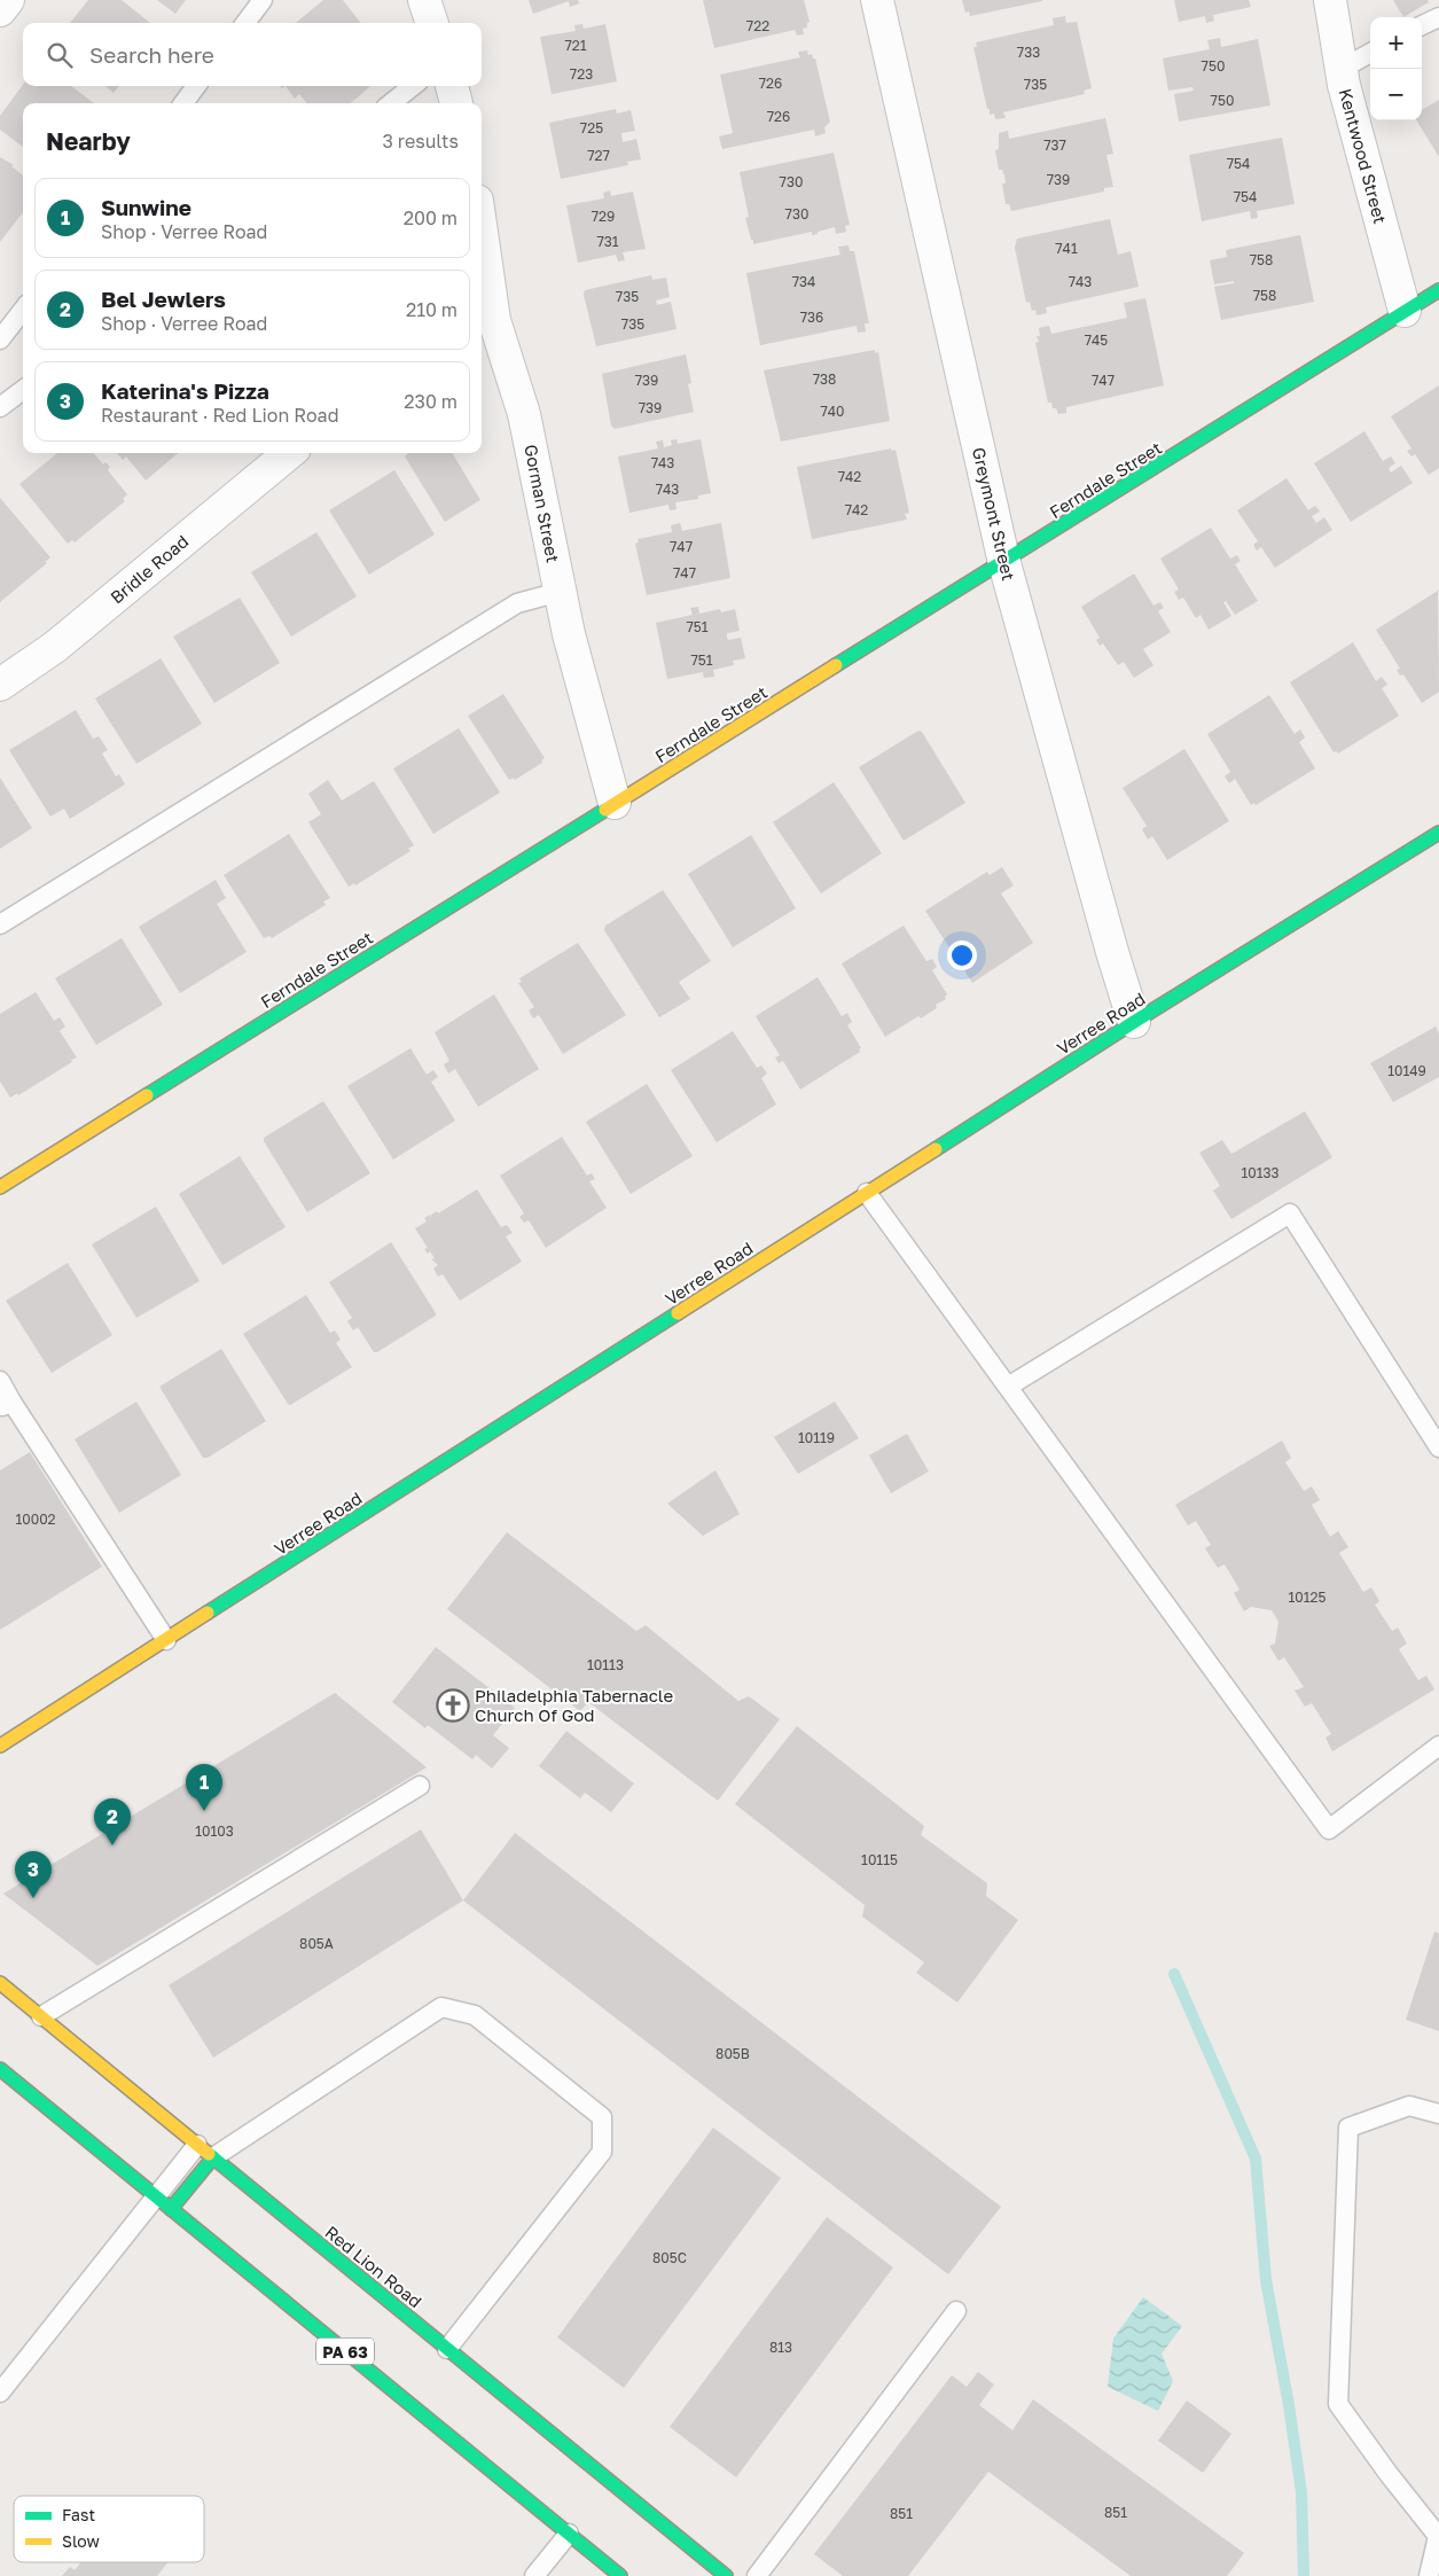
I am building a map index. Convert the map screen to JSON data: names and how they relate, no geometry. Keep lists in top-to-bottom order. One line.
{"streets":{"main road":["Ferndale Street","Verree Road","Red Lion Road","PA 63"],"street":["Kentwood Street","Gorman Street","Greymont Street","Bridle Road"]},"crossings":[["Kentwood Street","Ferndale Street"],["Ferndale Street","Gorman Street"],["Ferndale Street","Greymont Street"],["Greymont Street","Verree Road"]],"places":{"church":["Philadelphia Tabernacle Church Of God"]},"house_numbers":["722","721","733","750","723","726","735","750","726","725","737","727","754","739","730","754","730","729","731","741","758","734","743","758","735","736","735","745","738","739","747","739","740","743","742","743","742","747","747","751","751","10149","10133","10119","10002","10125","10113","10103","10115","805A","805B","805C","813","851","851"],"legend":["Fast","Slow"],"page":{"map_buttons":["+","−"],"search":"Search here","heading":["Nearby","3 results"],"list":[{"mark":"1","name":"Sunwine","note":"Shop · Verree Road","value":"200 m"},{"mark":"2","name":"Bel Jewlers","note":"Shop · Verree Road","value":"210 m"},{"mark":"3","name":"Katerina's Pizza","note":"Restaurant · Red Lion Road","value":"230 m"}],"pins":["1","2","3"]}}
